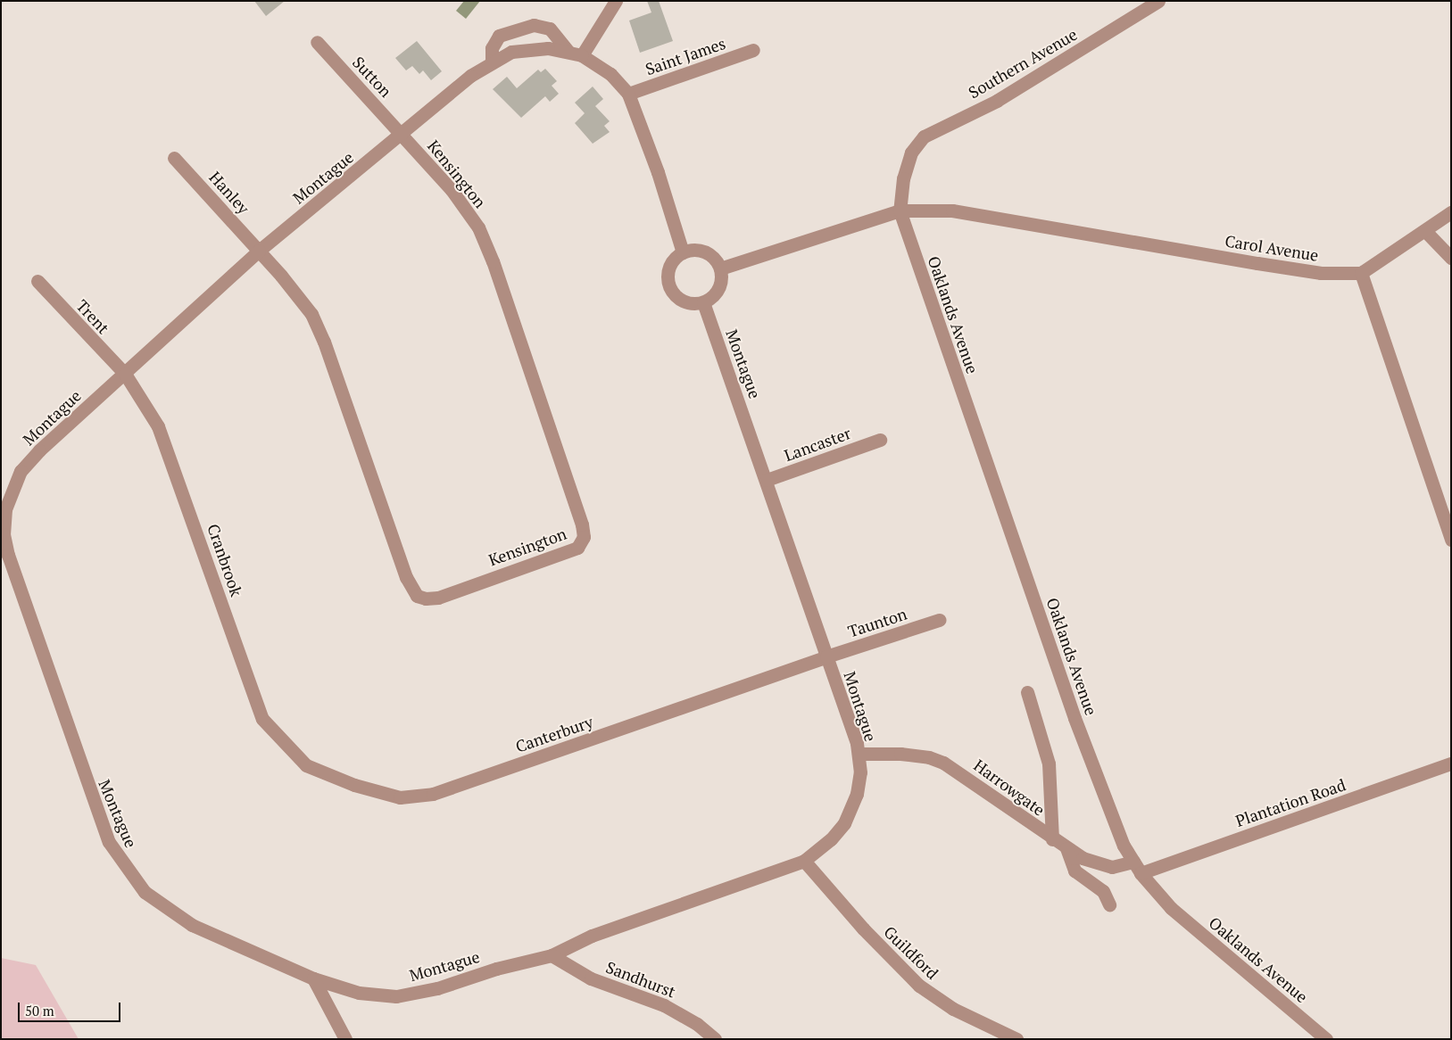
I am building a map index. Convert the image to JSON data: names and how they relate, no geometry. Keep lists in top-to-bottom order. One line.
{"streets":{"street":["Saint James","Southern Avenue","Sutton","Kensington","Montague","Hanley","Carol Avenue","Oaklands Avenue","Trent","Lancaster","Cranbrook","Taunton","Canterbury","Harrowgate","Plantation Road","Guildford","Sandhurst"]},"crossings":[["Saint James","Montague"],["Southern Avenue","Carol Avenue"],["Southern Avenue","Oaklands Avenue"],["Sutton","Kensington"],["Sutton","Montague"],["Kensington","Montague"],["Kensington","Hanley"],["Montague","Hanley"],["Montague","Carol Avenue"],["Montague","Trent"],["Montague","Lancaster"],["Montague","Cranbrook"],["Montague","Taunton"],["Montague","Canterbury"],["Montague","Harrowgate"],["Montague","Guildford"],["Montague","Sandhurst"],["Carol Avenue","Oaklands Avenue"],["Oaklands Avenue","Harrowgate"],["Oaklands Avenue","Plantation Road"],["Trent","Cranbrook"],["Cranbrook","Canterbury"],["Taunton","Canterbury"],["Harrowgate","Plantation Road"]],"scale_bar":"50 m"}
